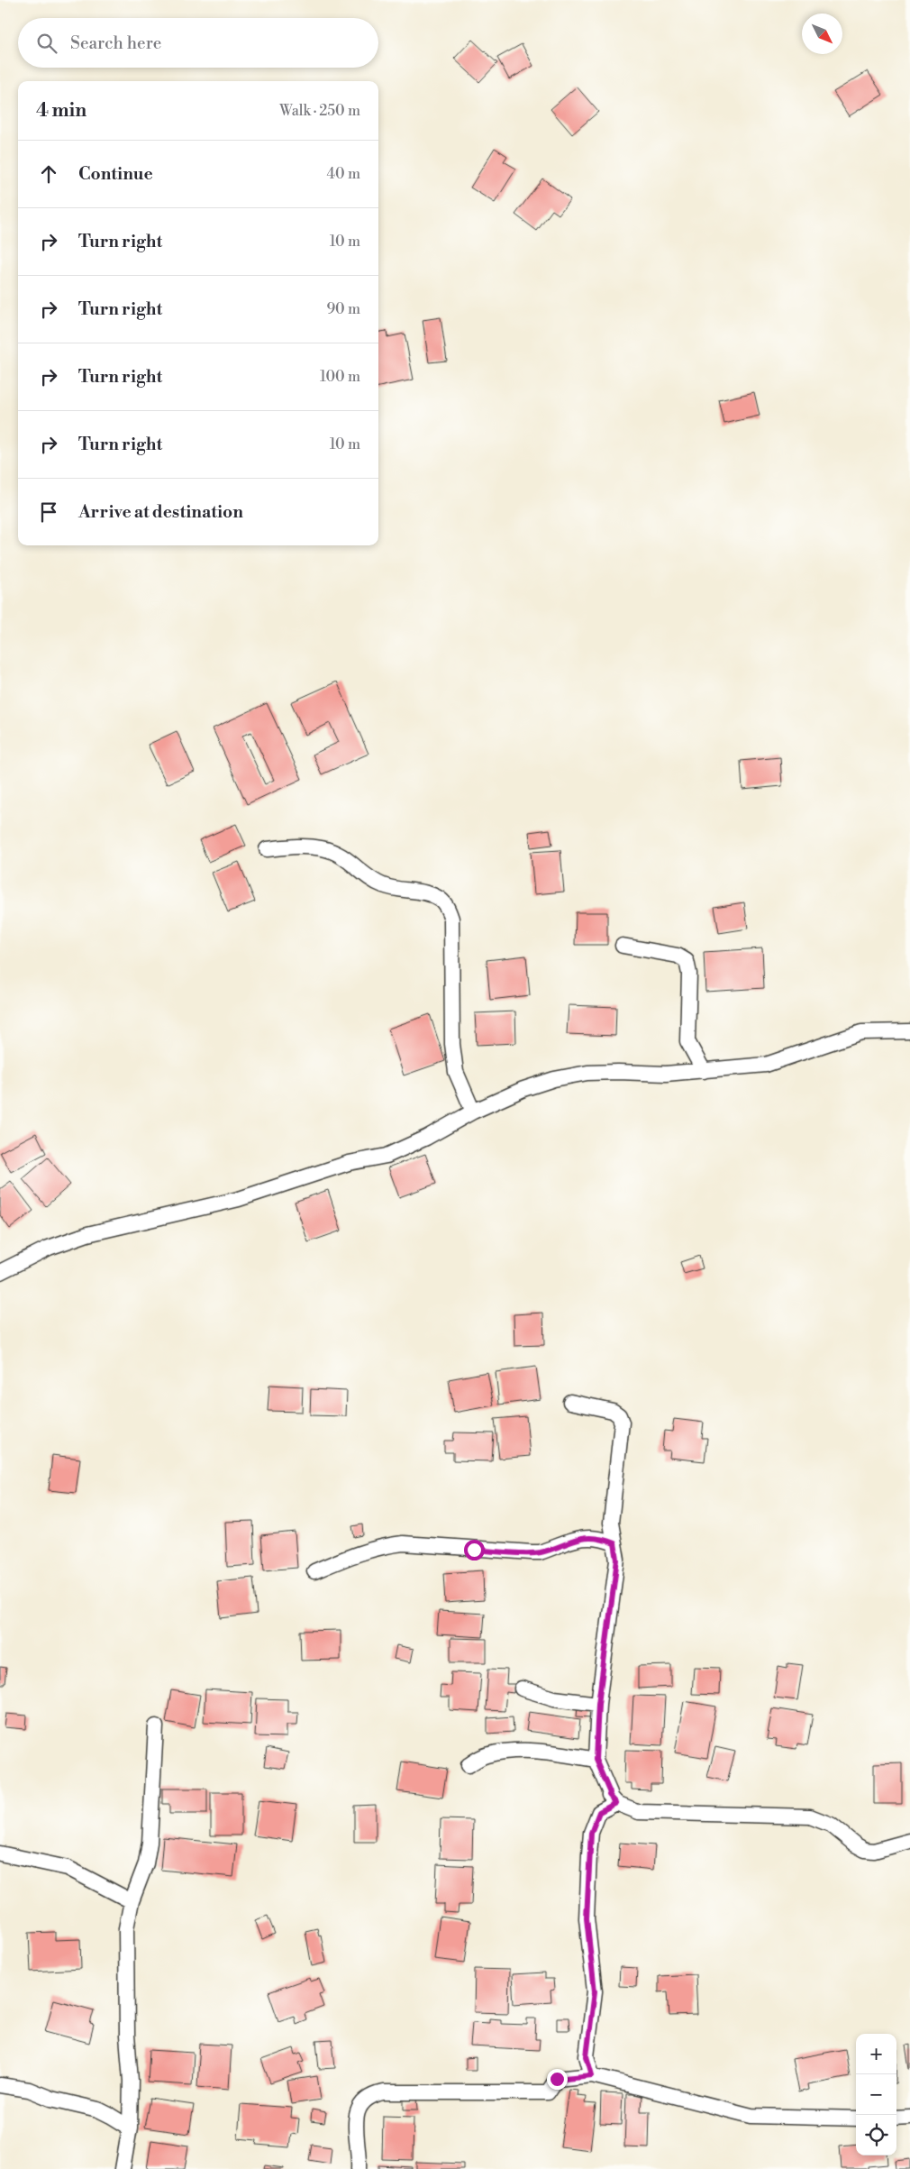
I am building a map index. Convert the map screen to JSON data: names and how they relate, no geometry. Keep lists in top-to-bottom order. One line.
{"north":"bottom right","page":{"search":"Search here","heading":["4 min","Walk · 250 m"],"list":[["Continue","40 m"],["Turn right","10 m"],["Turn right","90 m"],["Turn right","100 m"],["Turn right","10 m"],"Arrive at destination"],"map_buttons":["+","−"]}}
